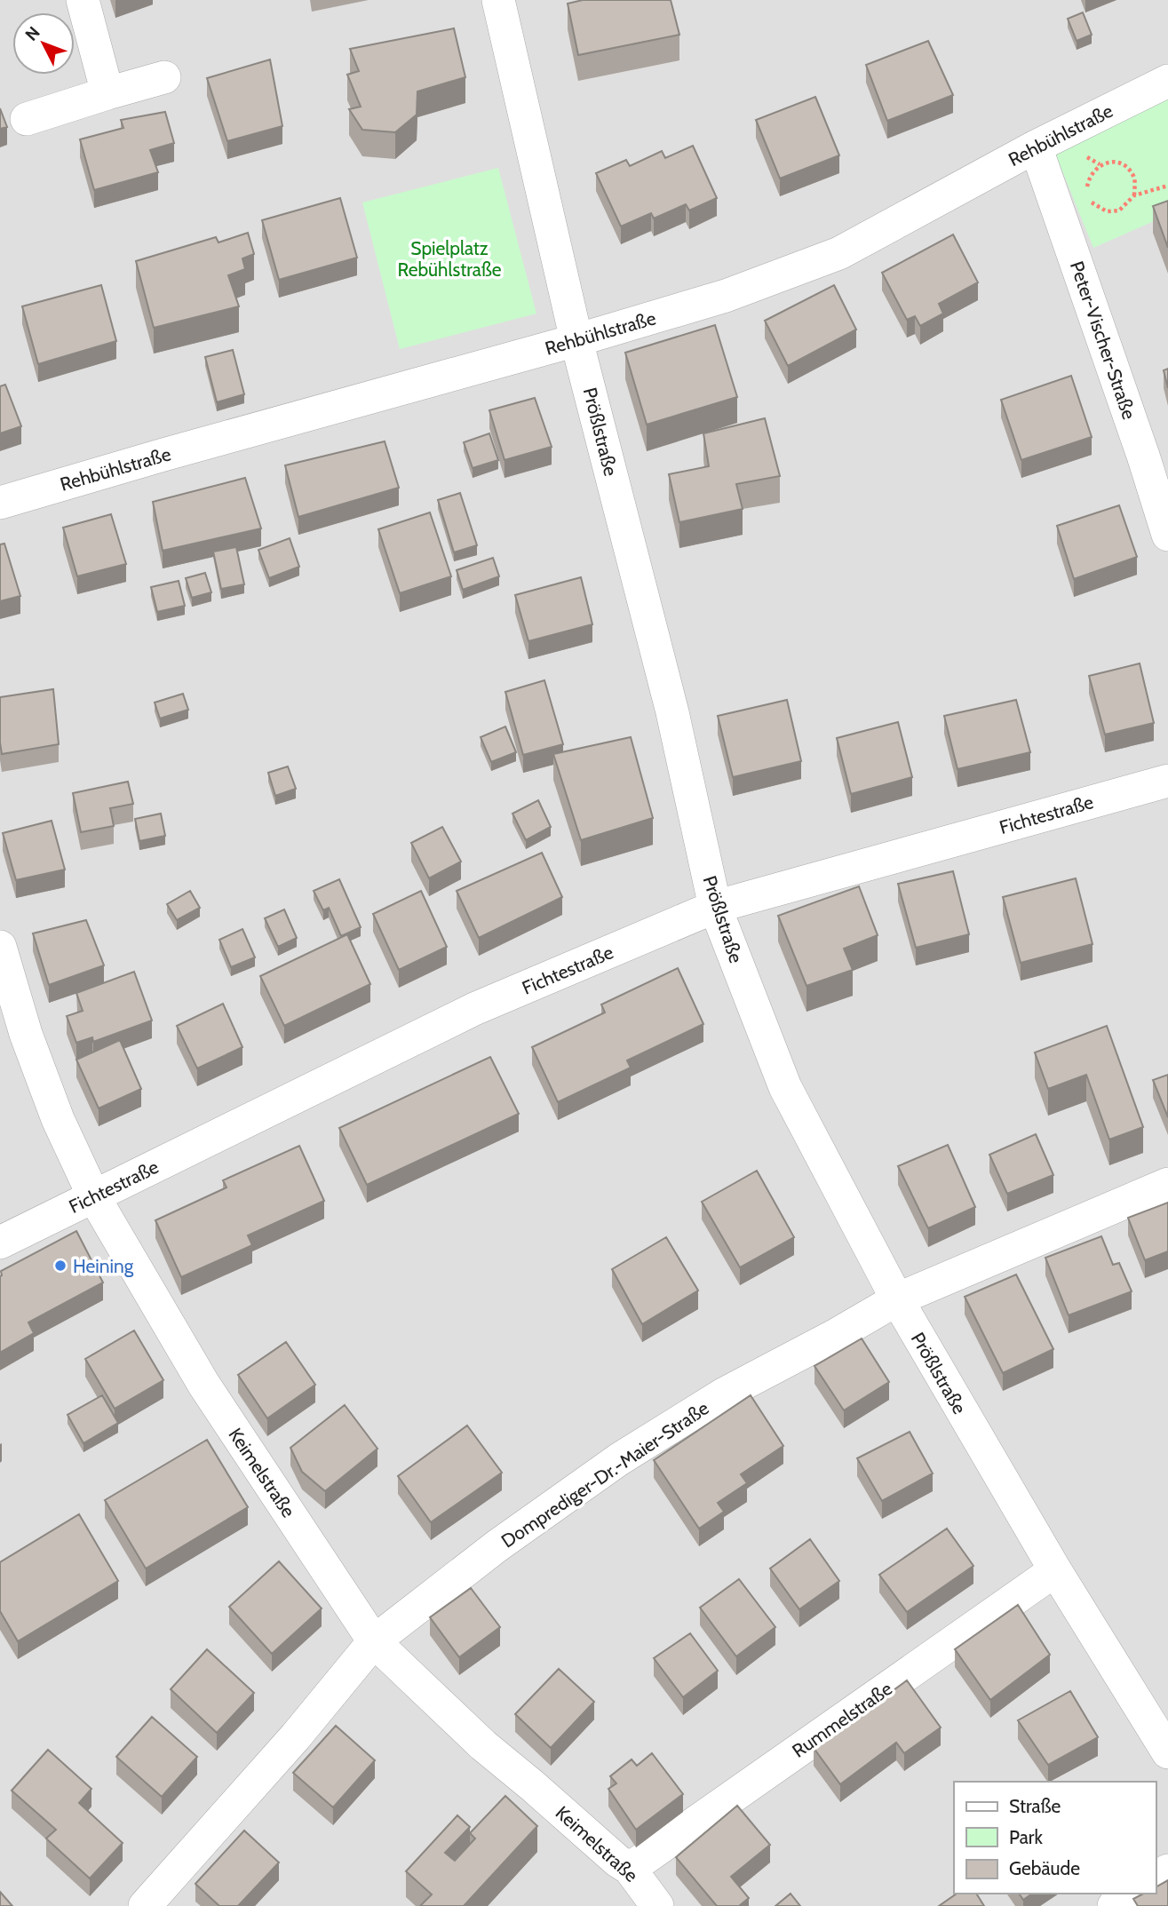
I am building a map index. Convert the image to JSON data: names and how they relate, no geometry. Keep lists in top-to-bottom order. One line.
{"streets":{"street":["Rehbühlstraße","Peter-Vischer-Straße","Prößlstraße","Fichtestraße","Keimelstraße","Domprediger-Dr.-Maier-Straße","Rummelstraße"]},"crossings":[["Rehbühlstraße","Peter-Vischer-Straße"],["Rehbühlstraße","Prößlstraße"],["Prößlstraße","Fichtestraße"],["Prößlstraße","Domprediger-Dr.-Maier-Straße"],["Prößlstraße","Rummelstraße"],["Fichtestraße","Keimelstraße"],["Keimelstraße","Domprediger-Dr.-Maier-Straße"],["Keimelstraße","Rummelstraße"]],"parks":["Spielplatz Rebühlstraße"],"places":["Heining"],"legend":["Straße","Park","Gebäude"],"north":"top left"}
